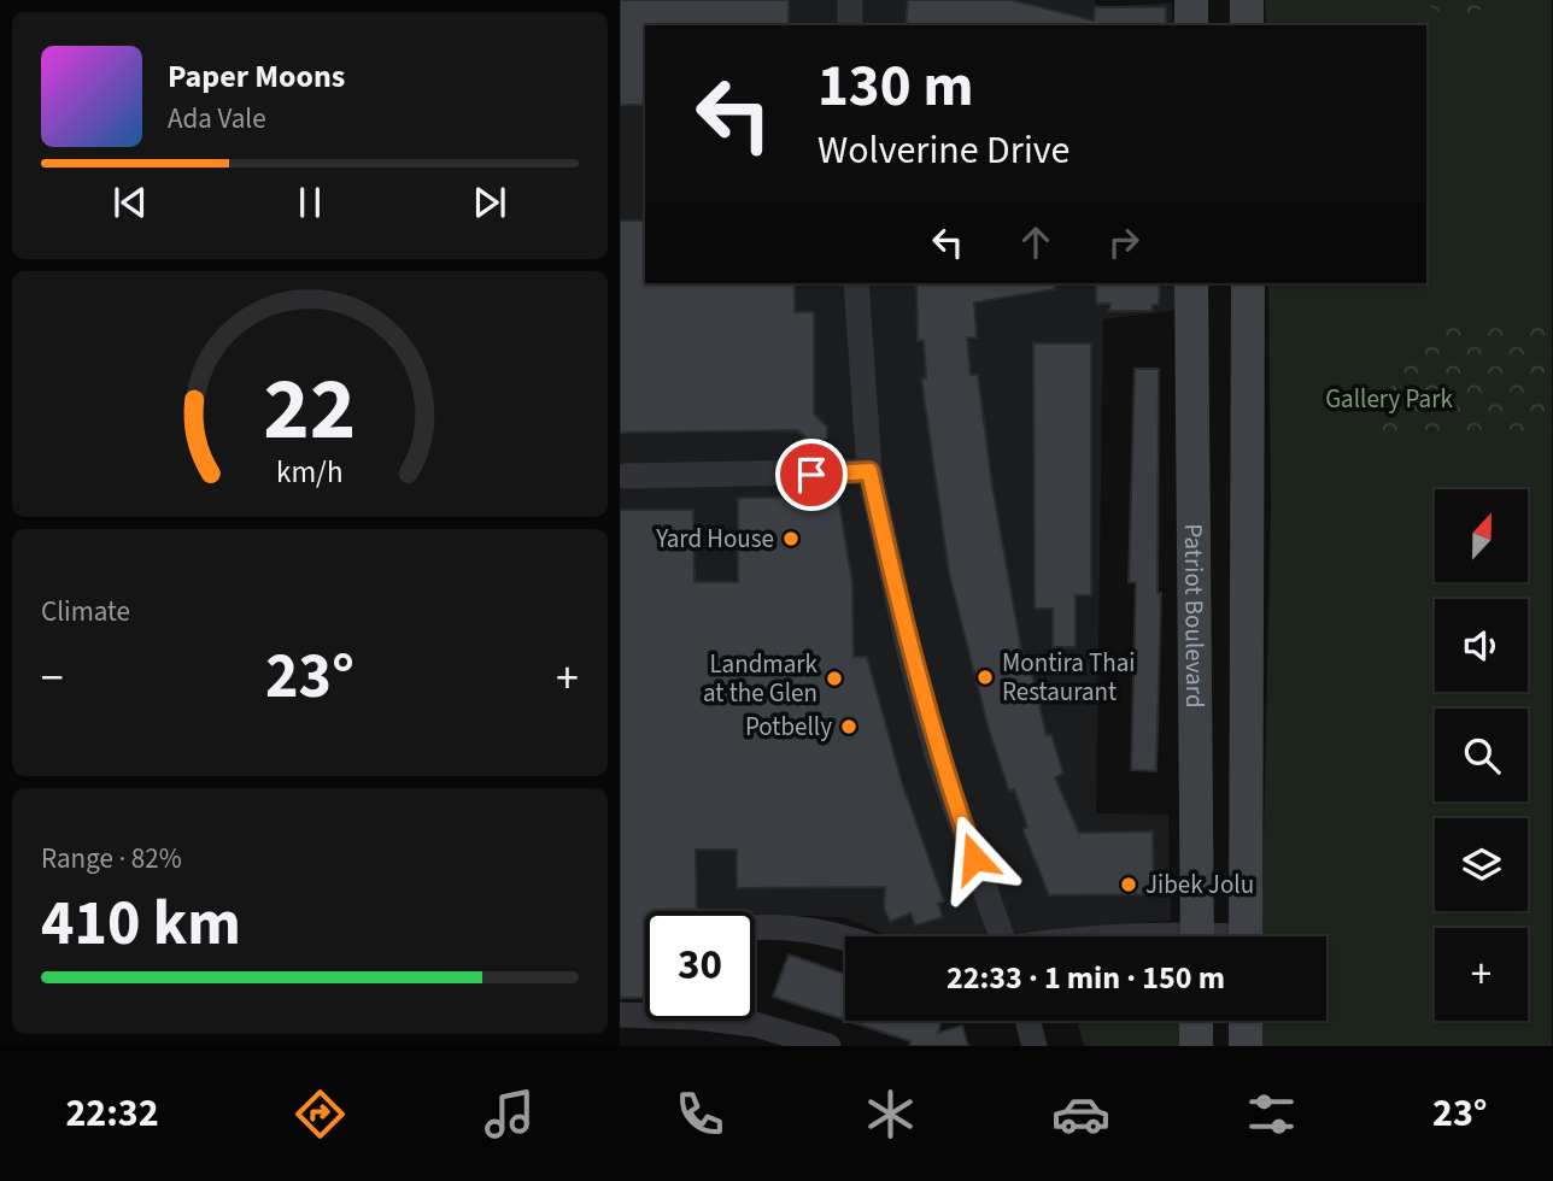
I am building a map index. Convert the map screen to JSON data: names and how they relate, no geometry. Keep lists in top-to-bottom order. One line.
{"streets":{"main road":["Patriot Boulevard"]},"parks":["Gallery Park"],"places":["Yard House","Montira Thai Restaurant","Landmark at the Glen","Potbelly","Jibek Jolu"],"north":"top","page":{"turn":["130 m","Wolverine Drive"],"song":["Paper Moons","Ada Vale"],"map_buttons":"+","tile":["Climate",["Range · 82%","410 km"]],"heat":["−","23°","+"],"limit":"30","trip":"22:33 · 1 min · 150 m","tabs":["22:32","23°"],"gauge":["22","km/h"]}}
